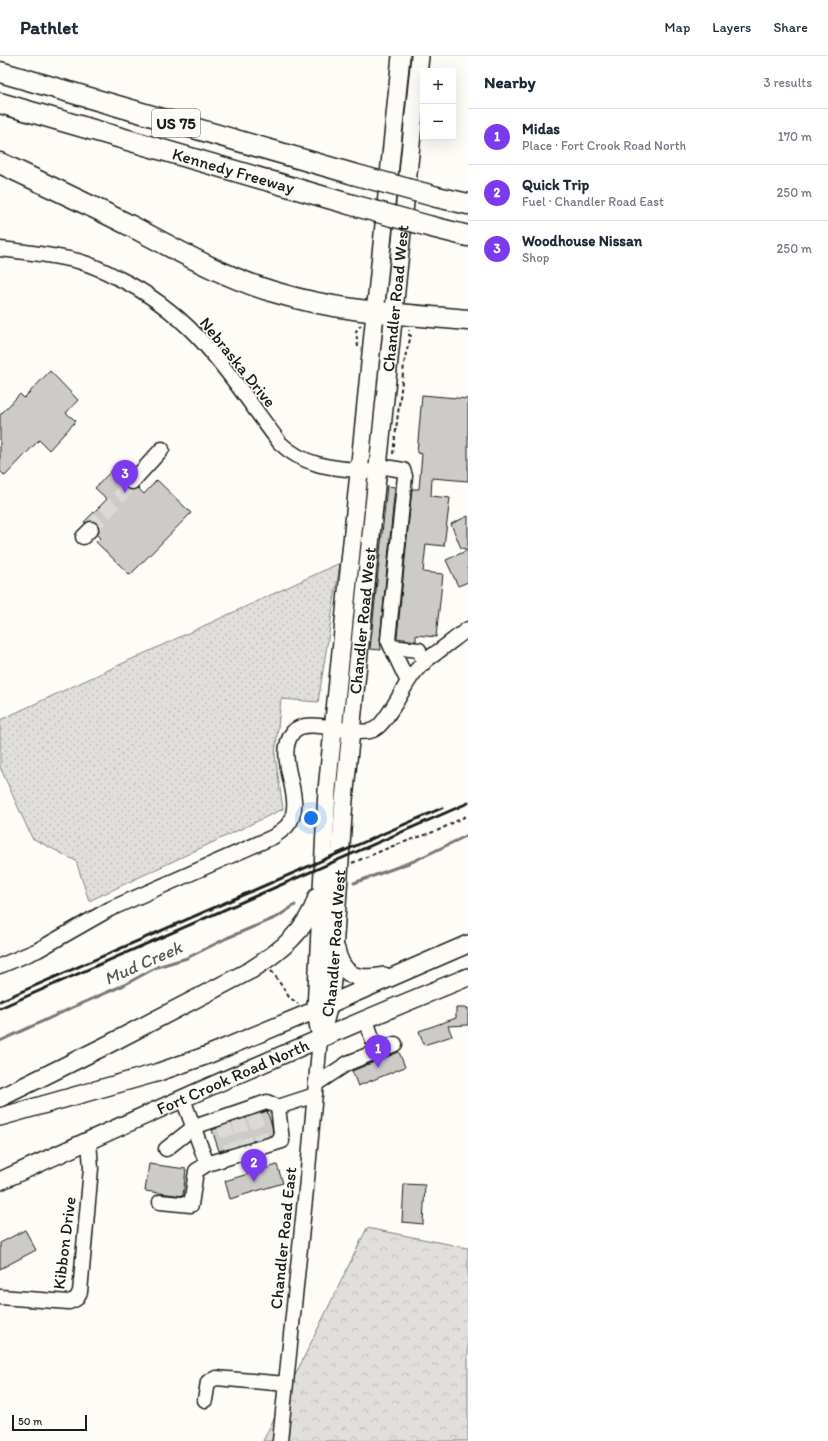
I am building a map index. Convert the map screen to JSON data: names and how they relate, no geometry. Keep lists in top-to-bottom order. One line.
{"streets":{"highway":["US 75","Kennedy Freeway"],"main road":["Chandler Road West","Fort Crook Road North"],"street":["Nebraska Drive","Chandler Road East","Kibbon Drive"]},"crossings":[["Chandler Road West","Nebraska Drive"],["Chandler Road West","Fort Crook Road North"],["Chandler Road West","Chandler Road East"],["Fort Crook Road North","Chandler Road East"],["Fort Crook Road North","Kibbon Drive"]],"water":["Mud Creek"],"scale_bar":"50 m","page":{"header":"Pathlet","nav":["Map","Layers","Share"],"heading":["Nearby","3 results"],"map_buttons":["+","−"],"list":[{"mark":"1","name":"Midas","note":"Place · Fort Crook Road North","value":"170 m"},{"mark":"2","name":"Quick Trip","note":"Fuel · Chandler Road East","value":"250 m"},{"mark":"3","name":"Woodhouse Nissan","note":"Shop","value":"250 m"}],"pins":["3","1","2"],"scale":"50 m"}}
